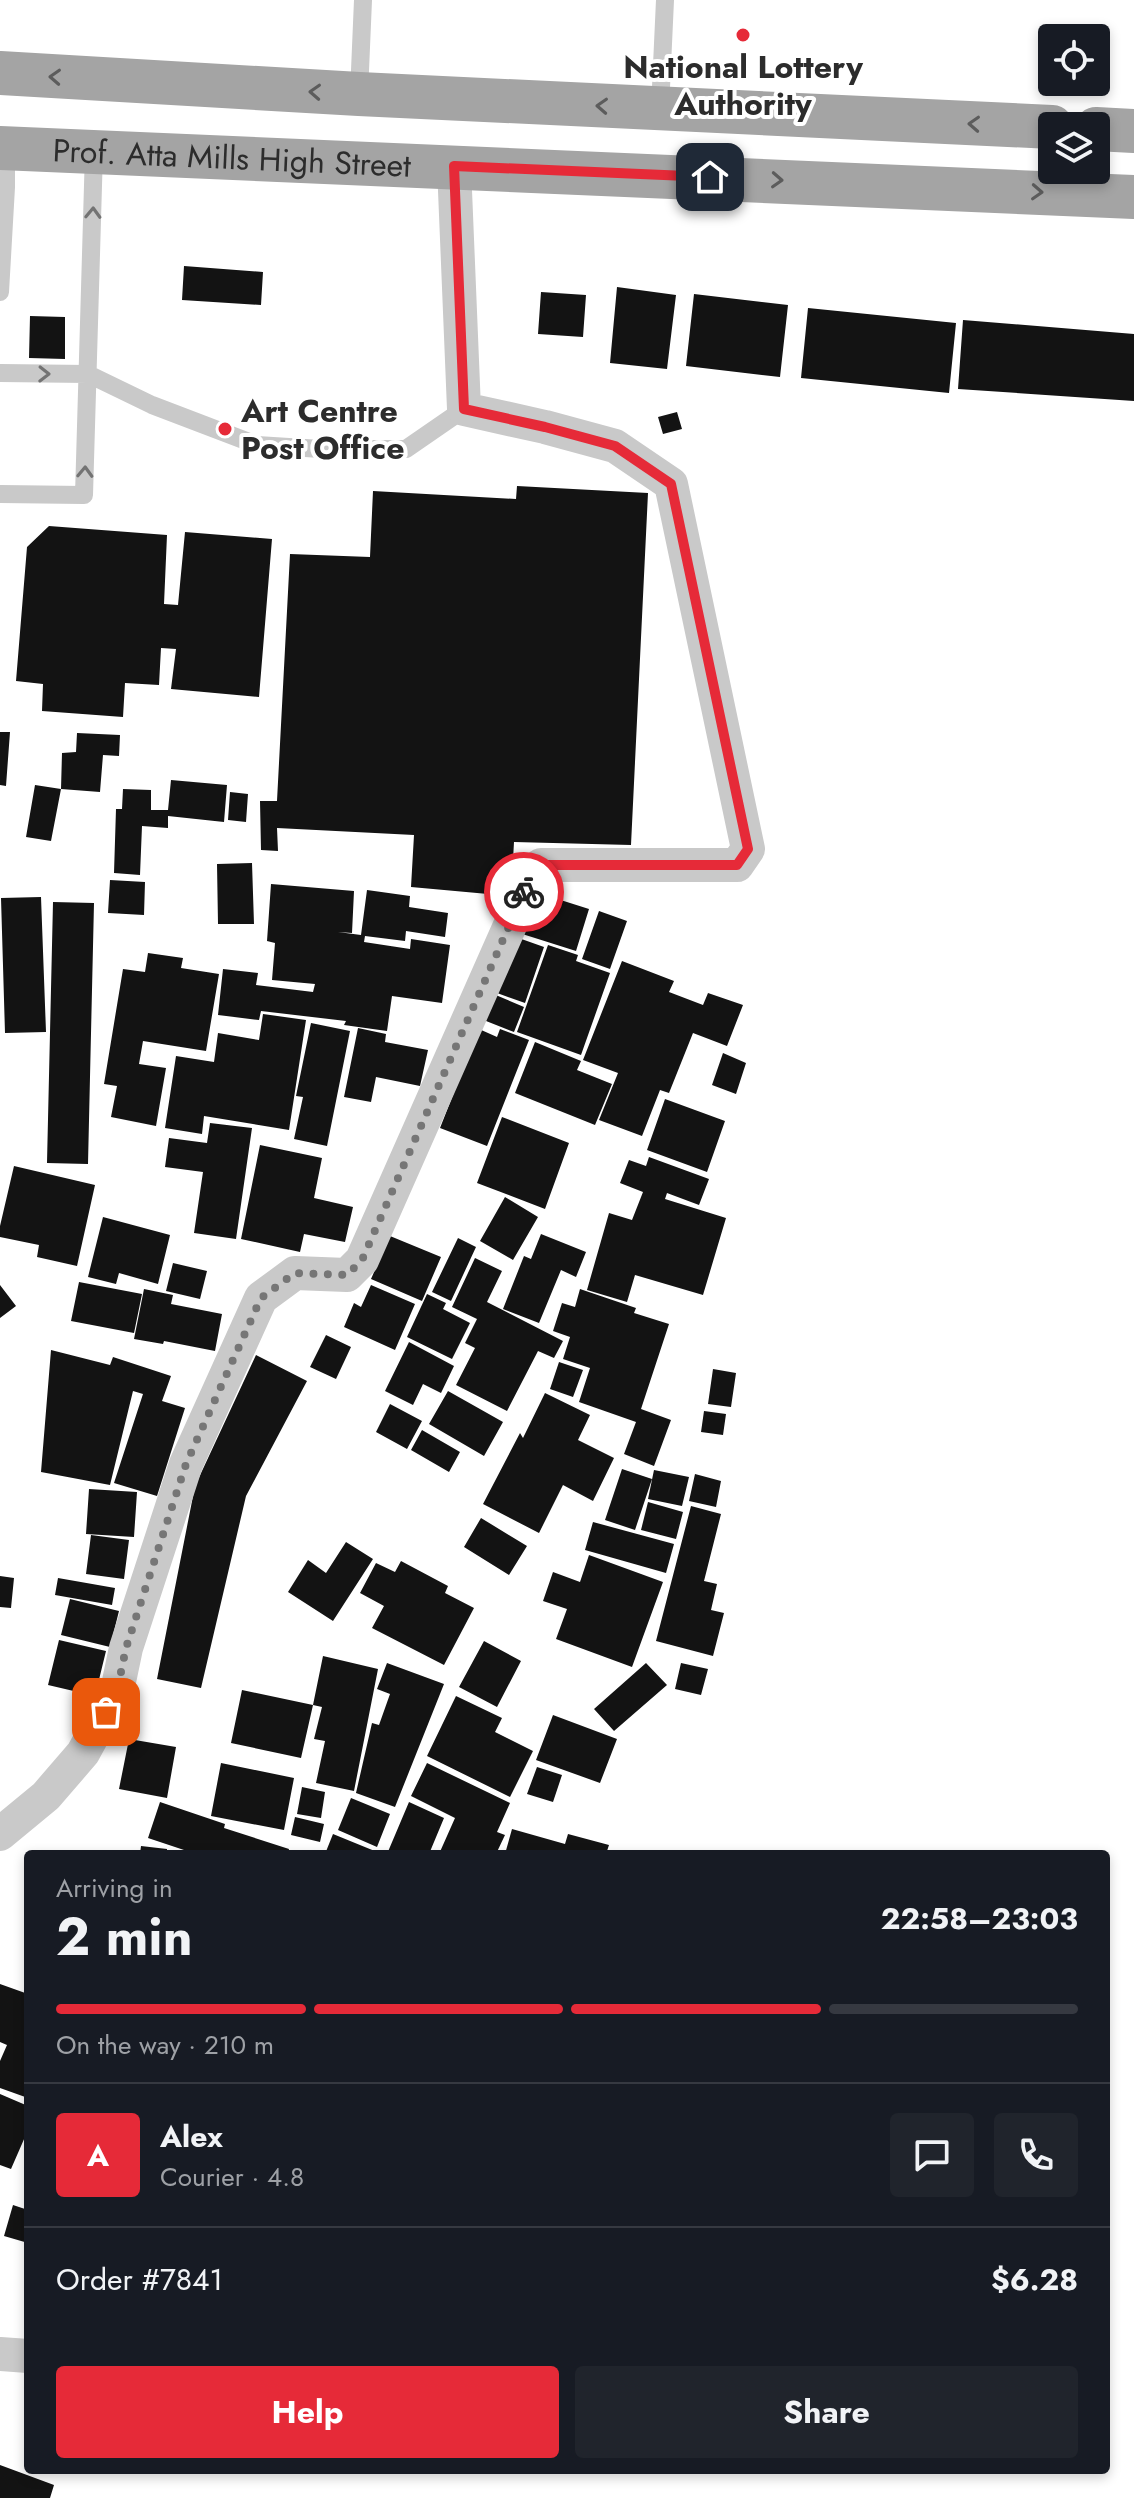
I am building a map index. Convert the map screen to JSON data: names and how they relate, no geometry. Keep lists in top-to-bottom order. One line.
{"streets":{"main road":["Prof. Atta Mills High Street"]},"places":["National Lottery Authority","Art Centre Post Office"],"page":{"heading":["2 min","Arriving in","22:58–23:03"],"panel":["Alex","Courier · 4.8","Order #7841","$6.28"],"bar":"On the way · 210 m","round":"A","buttons":["Help","Share"]}}
